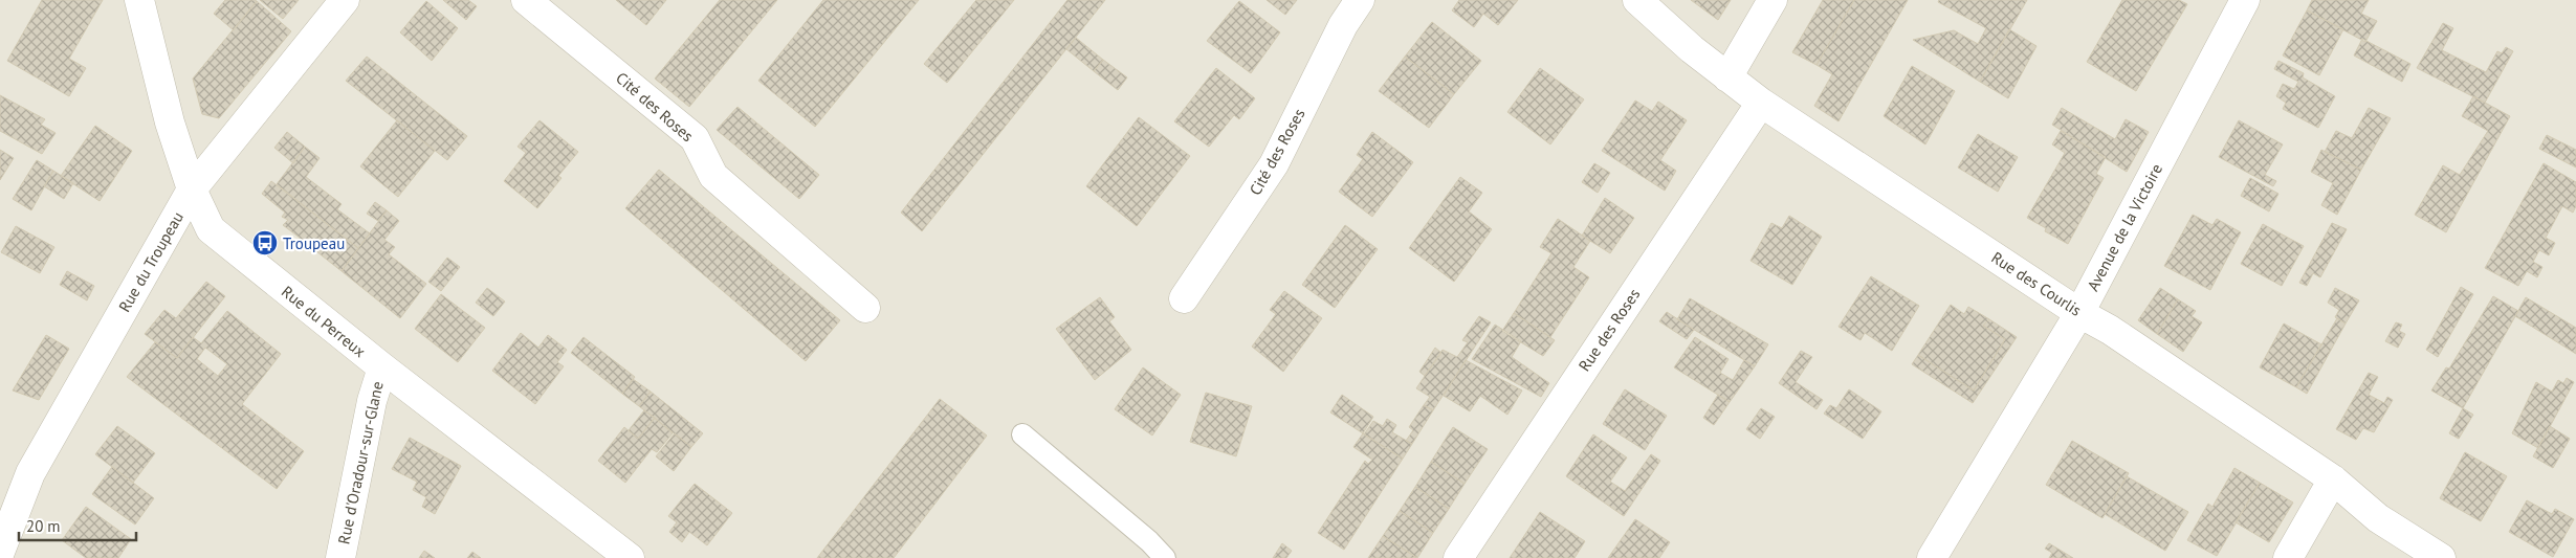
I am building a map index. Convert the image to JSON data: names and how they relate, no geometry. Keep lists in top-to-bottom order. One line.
{"streets":{"street":["Cité des Roses","Avenue de la Victoire","Rue du Troupeau","Rue des Courlis","Rue du Perreux","Rue des Roses","Rue d'Oradour-sur-Glane"]},"crossings":[["Avenue de la Victoire","Rue des Courlis"],["Rue du Troupeau","Rue du Perreux"],["Rue des Courlis","Rue des Roses"],["Rue du Perreux","Rue d'Oradour-sur-Glane"]],"places":{"bus stop":["Troupeau"]},"scale_bar":"20 m"}
